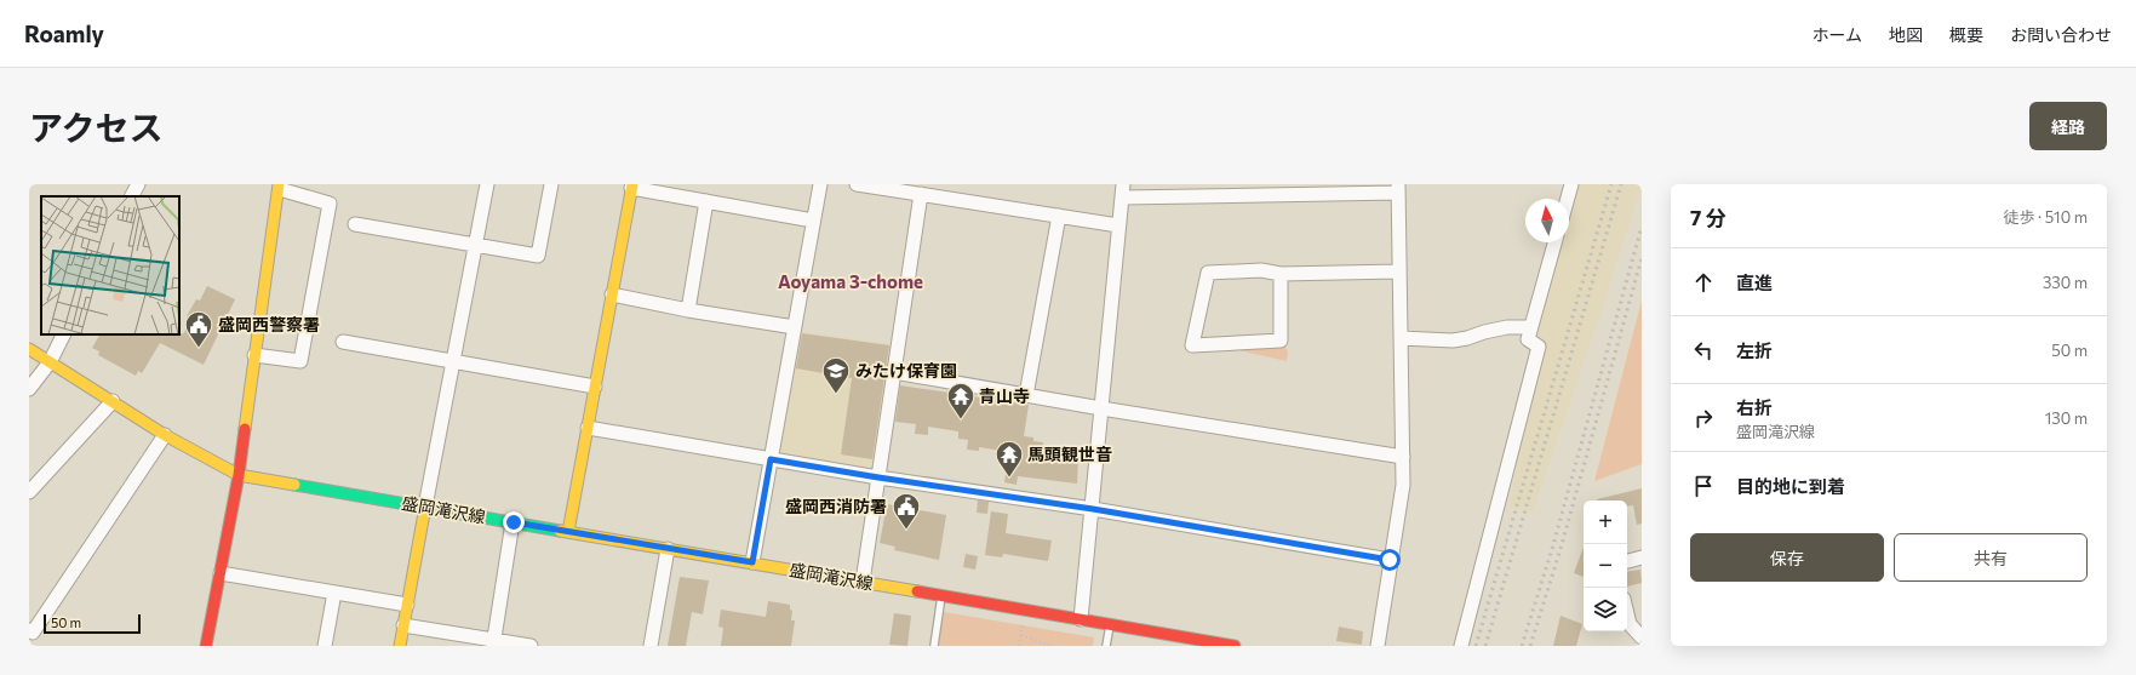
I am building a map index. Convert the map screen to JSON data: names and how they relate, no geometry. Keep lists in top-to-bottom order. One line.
{"streets":{"main road":["盛岡滝沢線"]},"districts":["Aoyama 3-chome"],"places":{"public building":["盛岡西警察署","盛岡西消防署"],"school or university":["みたけ保育園"],"temple":["青山寺","馬頭観世音"]},"scale_bar":"50 m","north":"top","page":{"header":"Roamly","nav":["ホーム","地図","概要","お問い合わせ"],"title":"アクセス","buttons":["経路",["保存","共有"]],"heading":["7 分","徒歩 · 510 m"],"list":[["直進","330 m"],["左折","50 m"],["右折","盛岡滝沢線","130 m"],"目的地に到着"],"map_buttons":["+","−"],"scale":"50 m"}}
